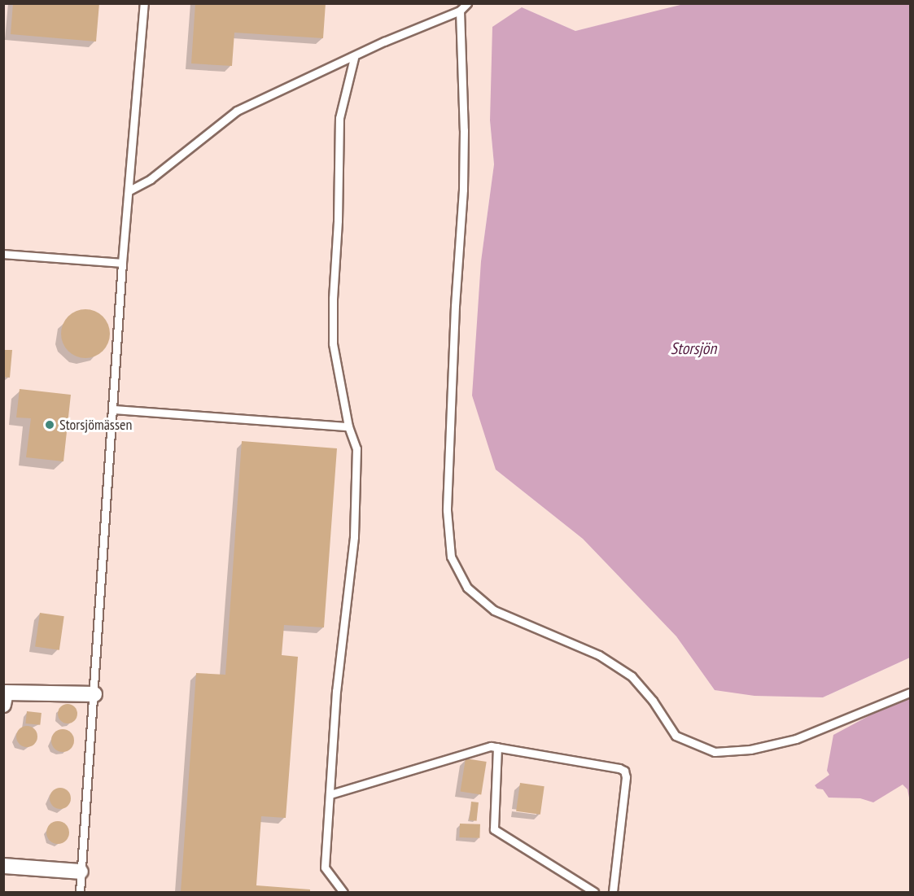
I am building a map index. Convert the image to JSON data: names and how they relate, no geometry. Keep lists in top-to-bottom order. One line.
{"water":["Storsjön"],"places":["Storsjömässen"]}
